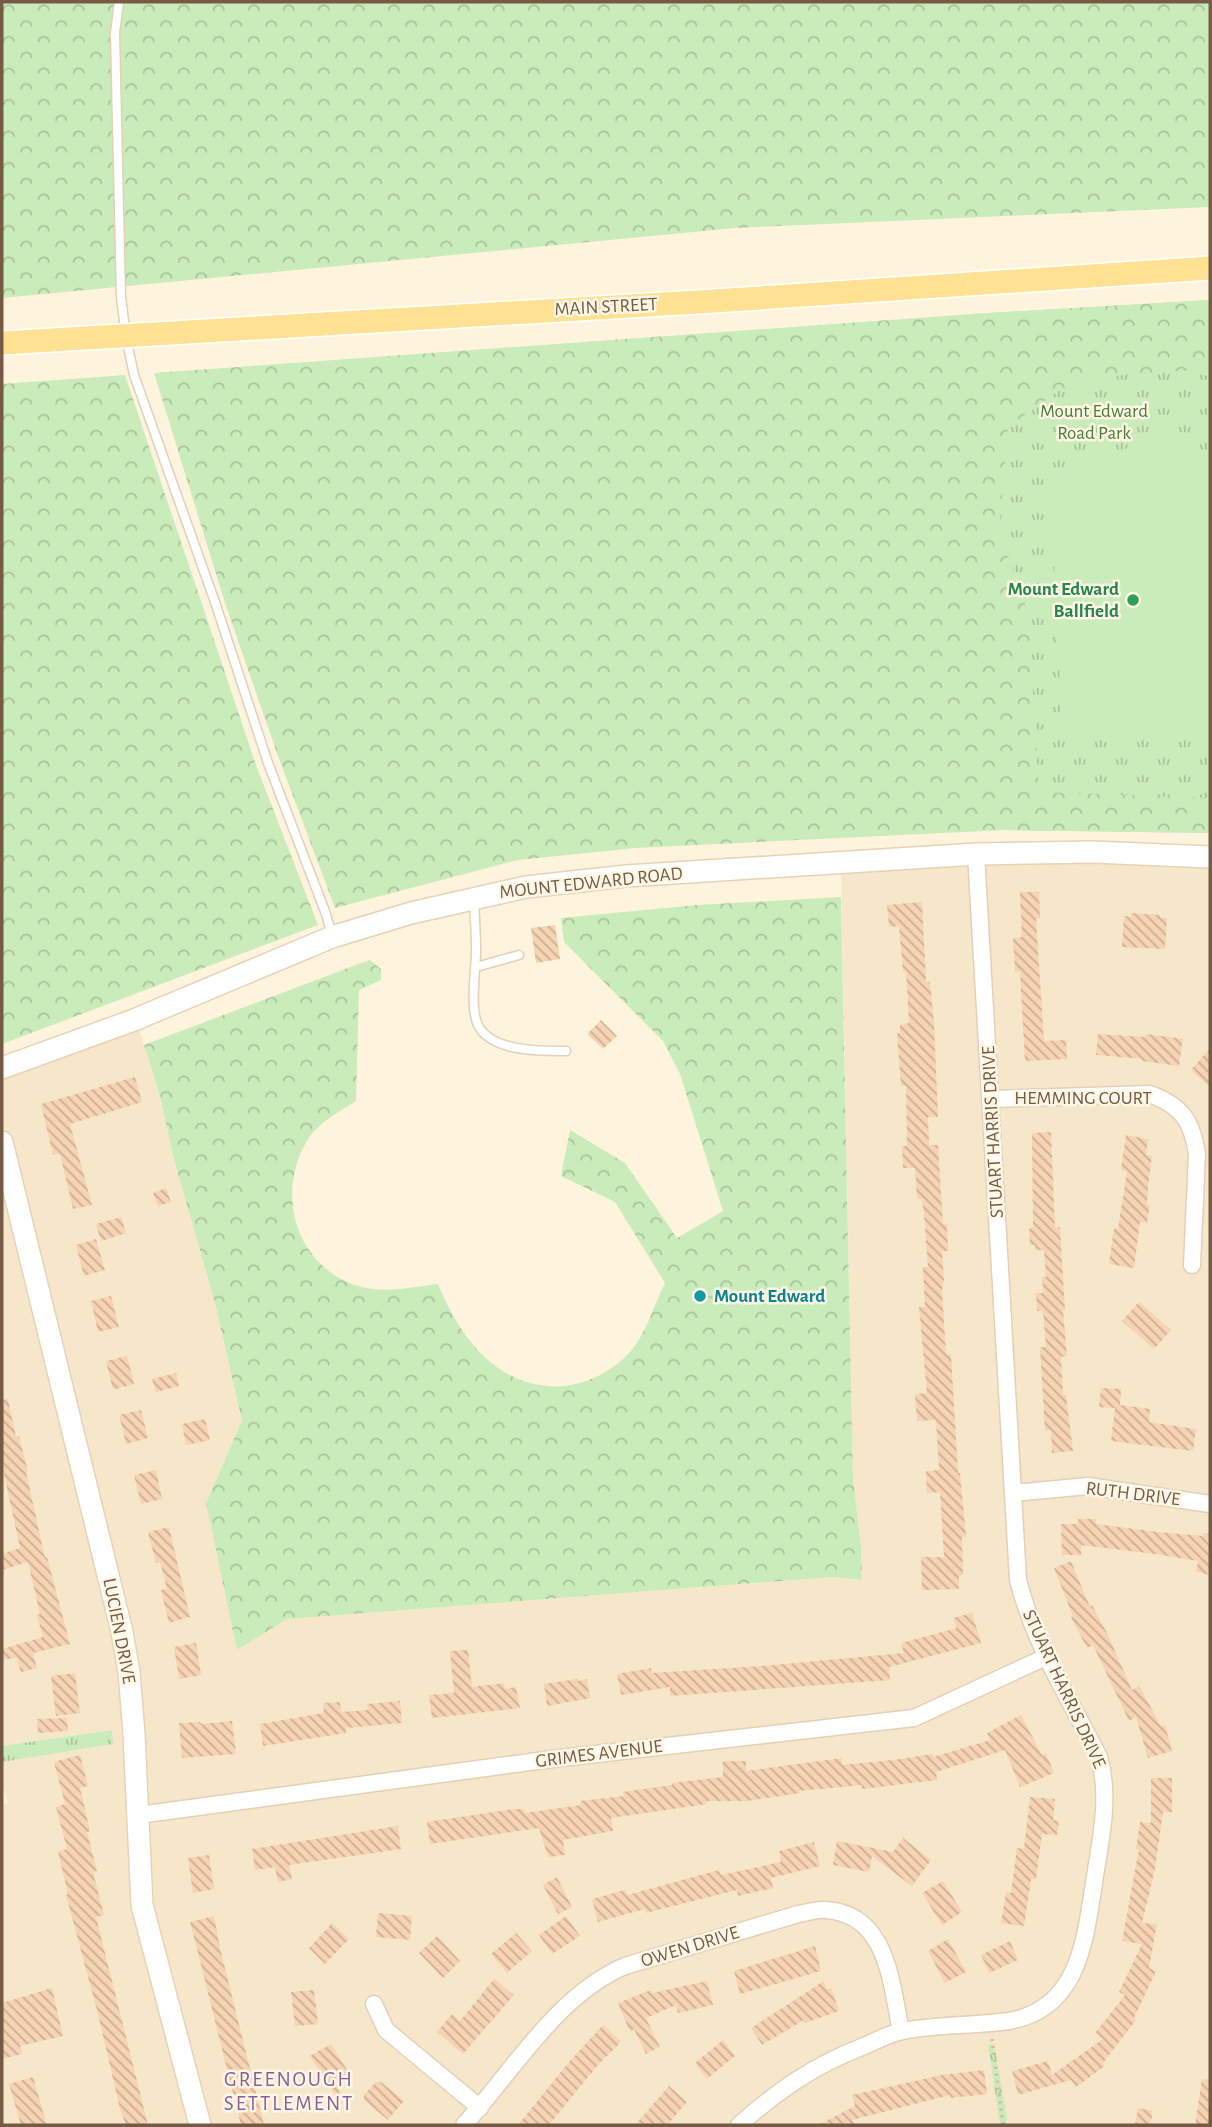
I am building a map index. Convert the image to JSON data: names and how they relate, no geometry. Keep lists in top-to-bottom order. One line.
{"streets":{"main road":["MAIN STREET"],"street":["MOUNT EDWARD ROAD","HEMMING COURT","STUART HARRIS DRIVE","RUTH DRIVE","LUCIEN DRIVE","GRIMES AVENUE","OWEN DRIVE"]},"crossings":[["MOUNT EDWARD ROAD","STUART HARRIS DRIVE"],["HEMMING COURT","STUART HARRIS DRIVE"],["STUART HARRIS DRIVE","RUTH DRIVE"],["STUART HARRIS DRIVE","GRIMES AVENUE"],["STUART HARRIS DRIVE","OWEN DRIVE"],["LUCIEN DRIVE","GRIMES AVENUE"]],"districts":["GREENOUGH SETTLEMENT"],"parks":["Mount Edward Road Park"],"places":["Mount Edward Ballfield","Mount Edward"]}
